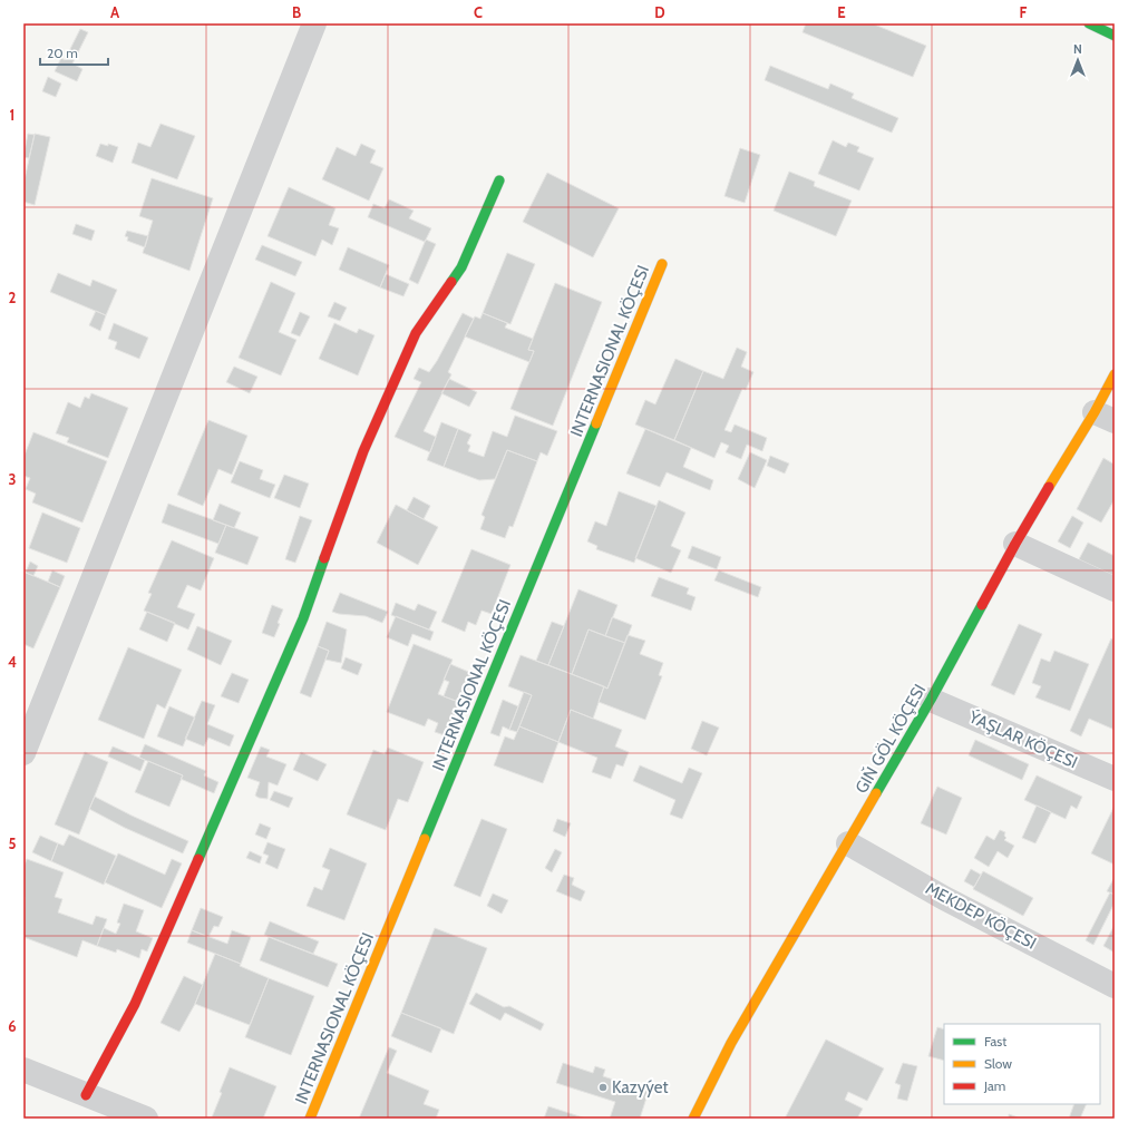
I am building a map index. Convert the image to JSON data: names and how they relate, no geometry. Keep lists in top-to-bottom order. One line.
{"streets":{"street":["INTERNASIONAL KÖÇESI","GIŇ GÖL KÖÇESI","ÝAŞLAR KÖÇESI","MEKDEP KÖÇESI"]},"crossings":[["GIŇ GÖL KÖÇESI","ÝAŞLAR KÖÇESI"],["GIŇ GÖL KÖÇESI","MEKDEP KÖÇESI"]],"places":["Kazyýet"],"legend":["Fast","Slow","Jam"],"scale_bar":"20 m","north":"top","grid":{"columns":["A","B","C","D","E","F"],"rows":["1","2","3","4","5","6"]}}
